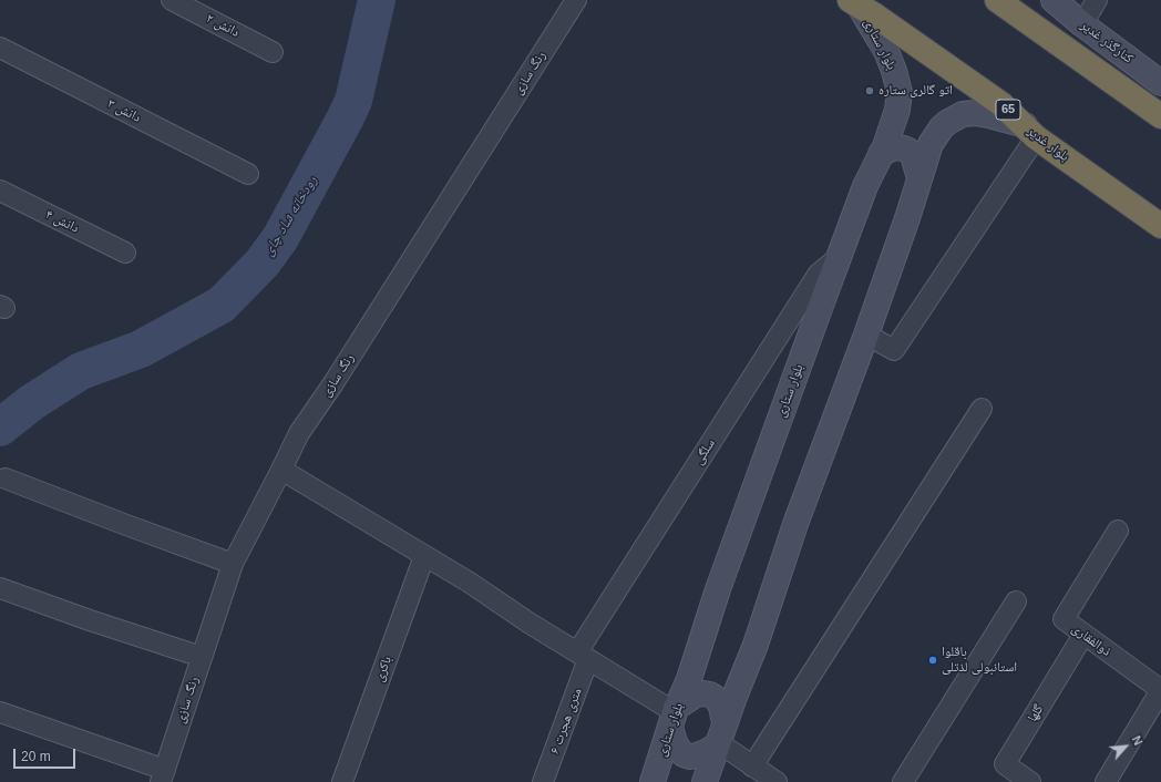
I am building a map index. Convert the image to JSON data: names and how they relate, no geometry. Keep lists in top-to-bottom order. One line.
{"streets":{"highway":["65","بلوار غدیر"],"main road":["کنارگذر غدیر","بلوار ستاری"],"street":["دانش ۲","رنگ سازی","دانش ۳","دانش ۴","سلگی","ذوالفقاری","باکری","گلها","۶ متری هجرت"]},"crossings":[["بلوار ستاری","بلوار غدیر"],["بلوار ستاری","سلگی"],["سلگی","۶ متری هجرت"],["ذوالفقاری","گلها"]],"water":["رودخانه شاد چای"],"places":["اتو گالری ستاره","باقلوا استانبولی لذتلی"],"scale_bar":"20 m","north":"top right"}
